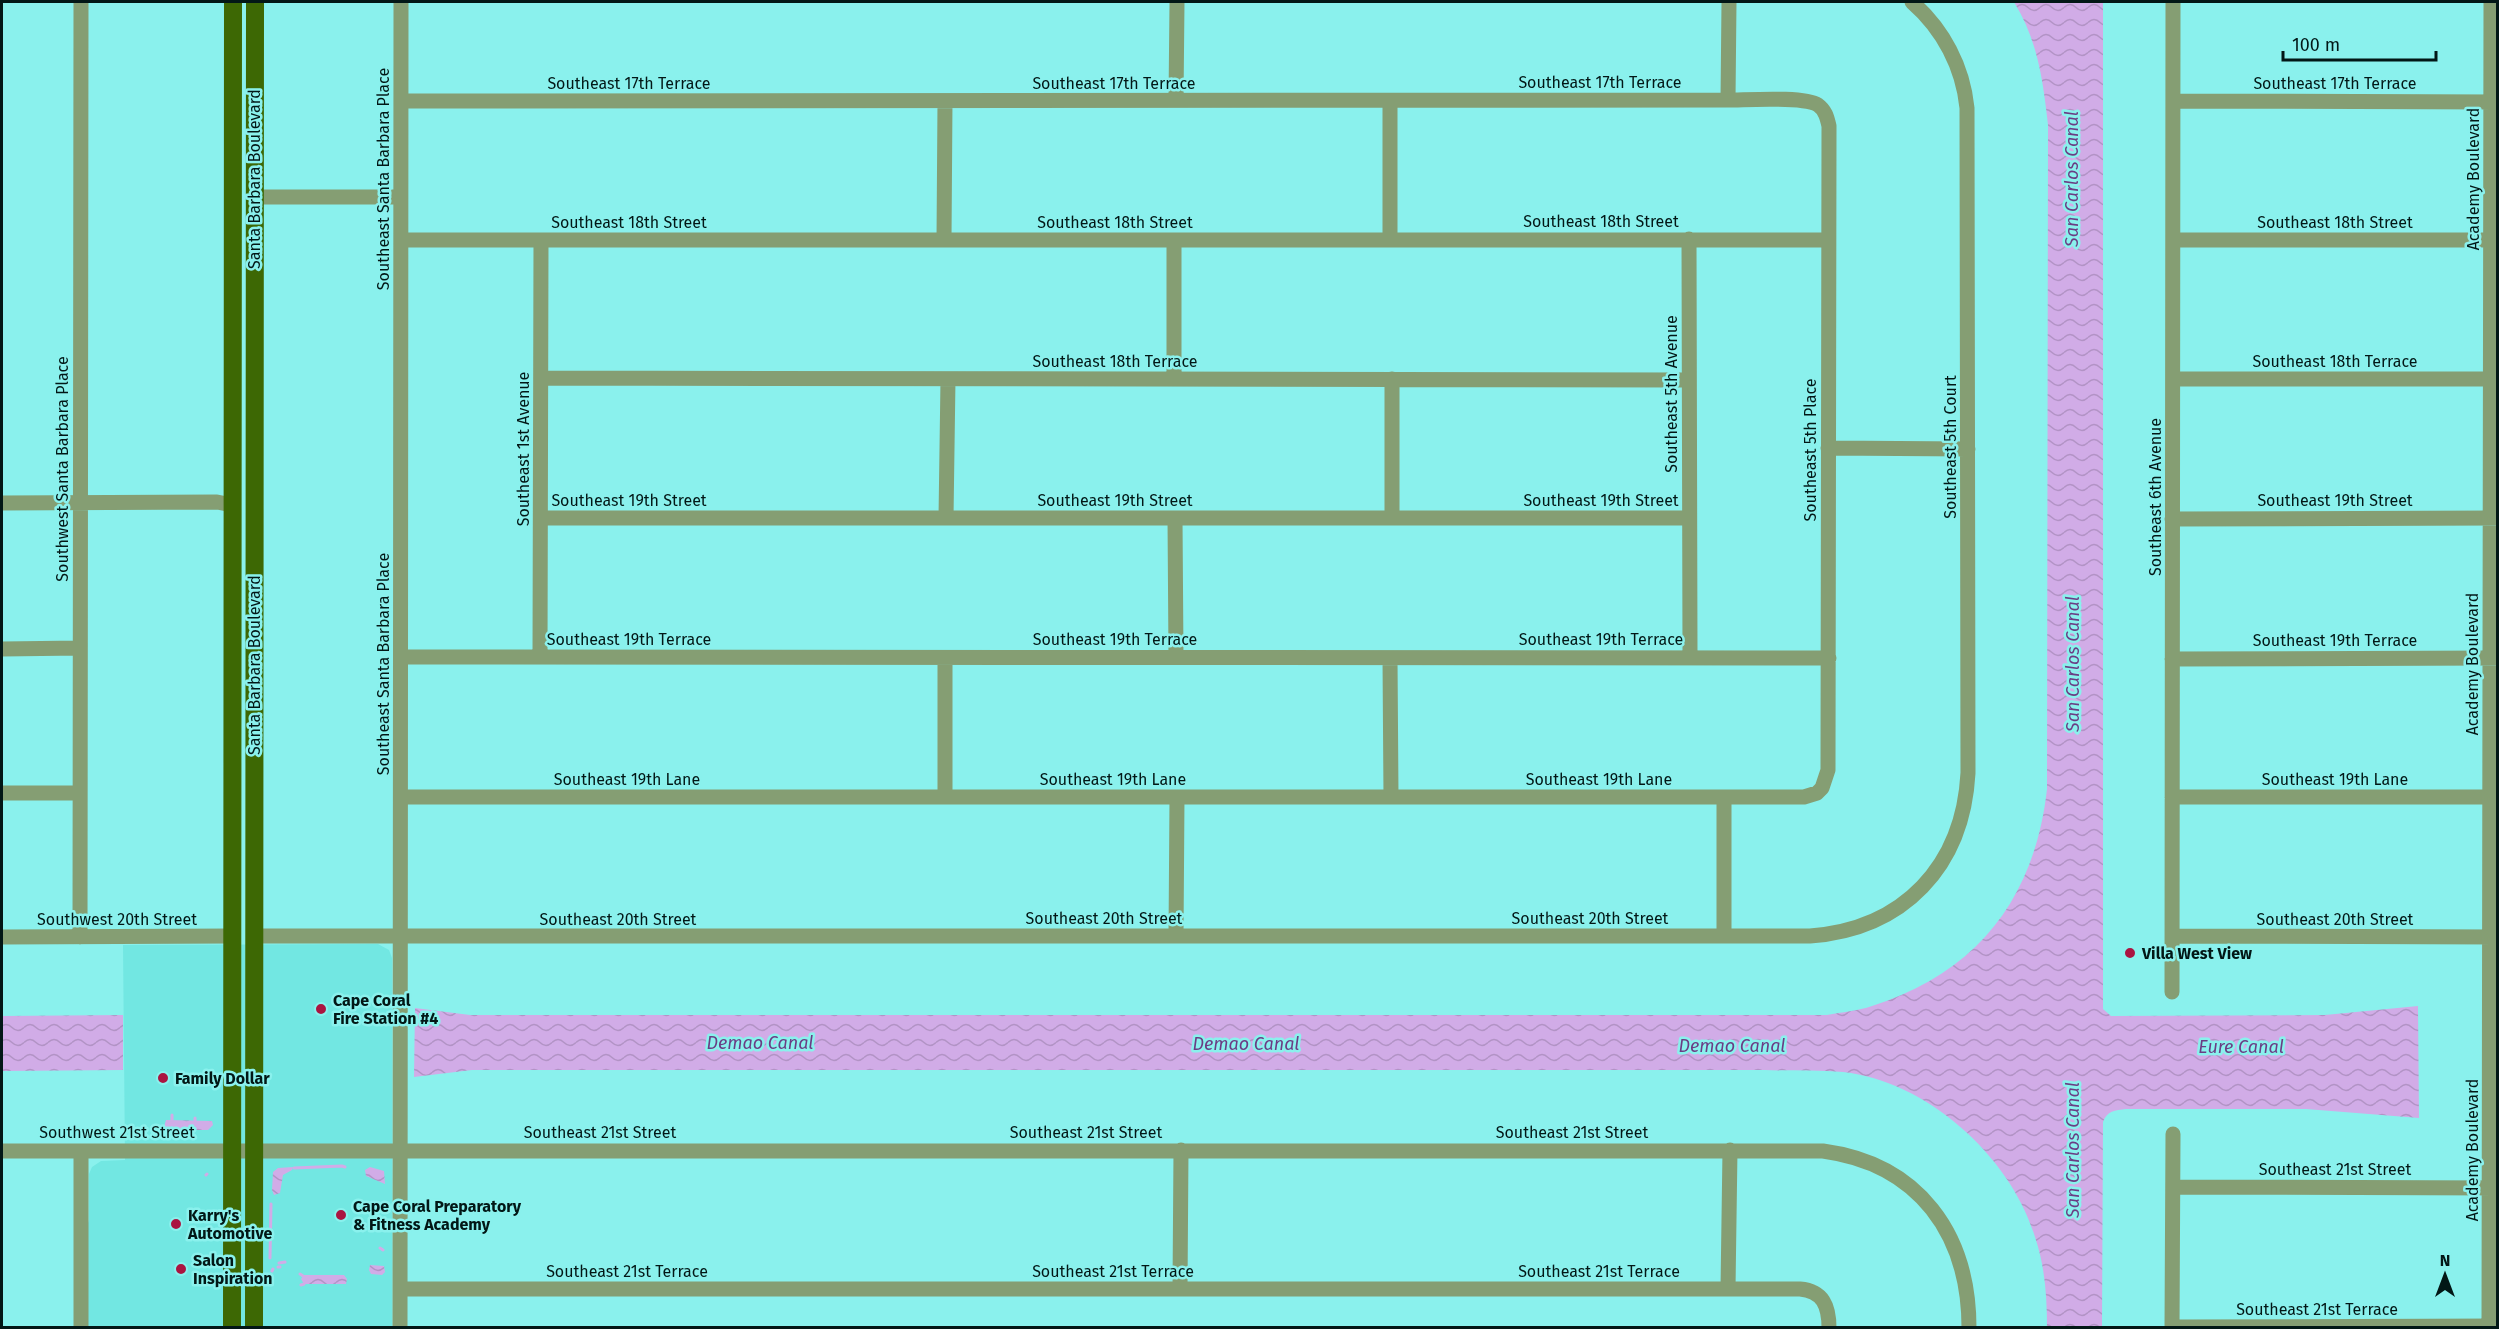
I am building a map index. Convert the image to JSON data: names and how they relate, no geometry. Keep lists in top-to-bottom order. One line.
{"streets":{"main road":["Santa Barbara Boulevard"],"street":["Southeast 17th Terrace","Southeast Santa Barbara Place","Academy Boulevard","Southeast 18th Street","Southeast 18th Terrace","Southeast 5th Avenue","Southeast 5th Court","Southeast 1st Avenue","Southeast 5th Place","Southwest Santa Barbara Place","Southeast 6th Avenue","Southeast 19th Street","Southeast 19th Terrace","Southeast 19th Lane","Southeast 20th Street","Southwest 20th Street","Southwest 21st Street","Southeast 21st Street","Southeast 21st Terrace"]},"crossings":[["Southeast 17th Terrace","Southeast Santa Barbara Place"],["Southeast 17th Terrace","Academy Boulevard"],["Southeast 17th Terrace","Southeast 5th Place"],["Southeast 17th Terrace","Southeast 6th Avenue"],["Santa Barbara Boulevard","Southeast 20th Street"],["Santa Barbara Boulevard","Southwest 20th Street"],["Santa Barbara Boulevard","Southwest 21st Street"],["Santa Barbara Boulevard","Southeast 21st Street"],["Southeast Santa Barbara Place","Southeast 18th Street"],["Southeast Santa Barbara Place","Southeast 19th Terrace"],["Southeast Santa Barbara Place","Southeast 19th Lane"],["Southeast Santa Barbara Place","Southeast 20th Street"],["Southeast Santa Barbara Place","Southeast 21st Street"],["Southeast Santa Barbara Place","Southeast 21st Terrace"],["Academy Boulevard","Southeast 18th Street"],["Academy Boulevard","Southeast 18th Terrace"],["Academy Boulevard","Southeast 19th Street"],["Academy Boulevard","Southeast 19th Terrace"],["Academy Boulevard","Southeast 19th Lane"],["Academy Boulevard","Southeast 20th Street"],["Academy Boulevard","Southeast 21st Street"],["Academy Boulevard","Southeast 21st Terrace"],["Southeast 18th Street","Southeast 5th Avenue"],["Southeast 18th Street","Southeast 1st Avenue"],["Southeast 18th Street","Southeast 5th Place"],["Southeast 18th Street","Southeast 6th Avenue"],["Southeast 18th Terrace","Southeast 5th Avenue"],["Southeast 18th Terrace","Southeast 1st Avenue"],["Southeast 18th Terrace","Southeast 6th Avenue"],["Southeast 5th Avenue","Southeast 19th Street"],["Southeast 5th Avenue","Southeast 19th Terrace"],["Southeast 5th Court","Southeast 20th Street"],["Southeast 1st Avenue","Southeast 19th Street"],["Southeast 1st Avenue","Southeast 19th Terrace"],["Southeast 5th Place","Southeast 19th Terrace"],["Southeast 5th Place","Southeast 19th Lane"],["Southwest Santa Barbara Place","Southwest 20th Street"],["Southeast 6th Avenue","Southeast 19th Street"],["Southeast 6th Avenue","Southeast 19th Terrace"],["Southeast 6th Avenue","Southeast 19th Lane"],["Southeast 6th Avenue","Southeast 20th Street"],["Southwest 21st Street","Southeast 21st Street"]],"water":["San Carlos Canal","Demao Canal","Eure Canal"],"places":["Villa West View","Cape Coral Fire Station #4","Family Dollar","Cape Coral Preparatory & Fitness Academy","Karry's Automotive","Salon Inspiration"],"scale_bar":"100 m","north":"top"}
